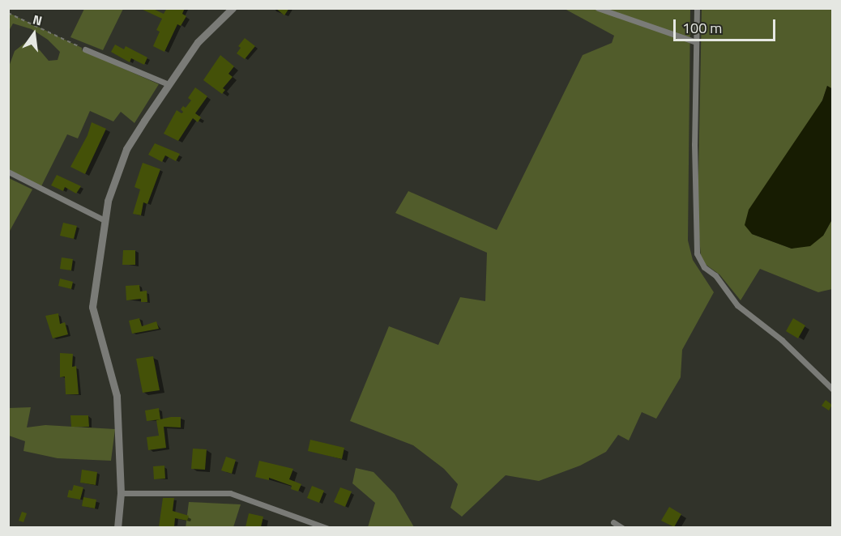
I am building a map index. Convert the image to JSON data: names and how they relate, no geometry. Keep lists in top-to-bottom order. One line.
{"scale_bar":"100 m","north":"top"}
